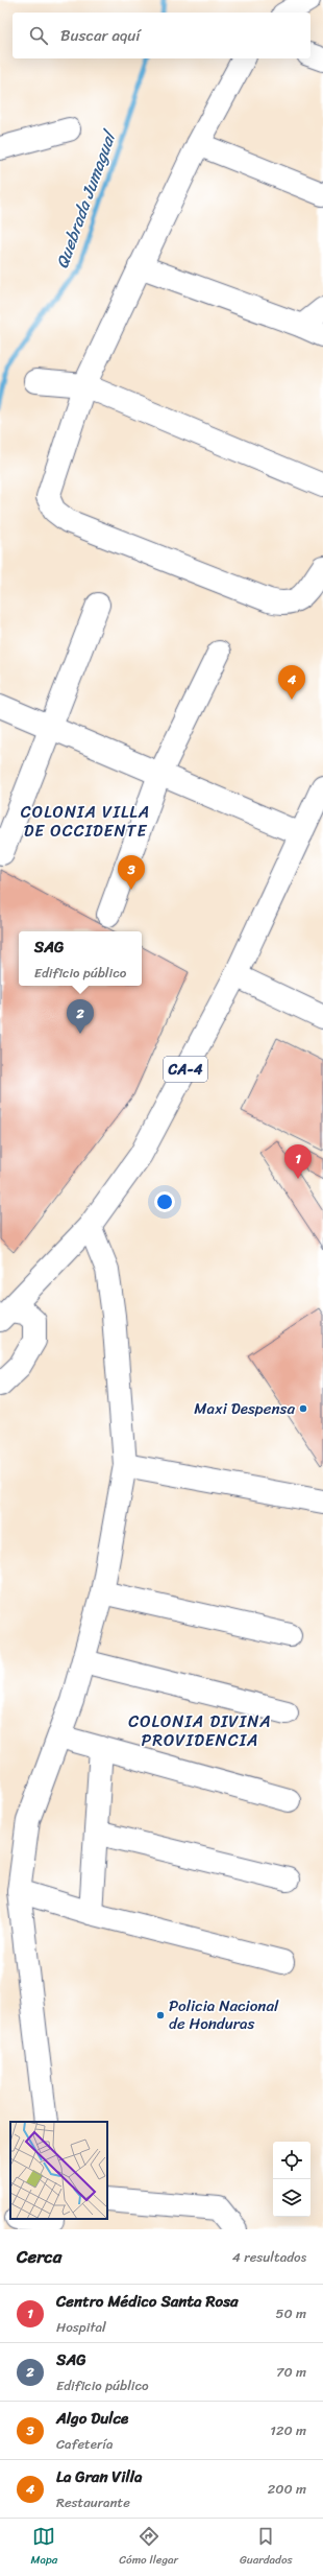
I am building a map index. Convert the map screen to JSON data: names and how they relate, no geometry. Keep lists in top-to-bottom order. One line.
{"streets":{"street":["CA-4"]},"districts":["COLONIA VILLA DE OCCIDENTE","COLONIA DIVINA PROVIDENCIA"],"water":["Quebrada Jumagual"],"places":["Maxi Despensa","Policia Nacional de Honduras"],"page":{"search":"Buscar aquí","pins":["4","3","2","1"],"popup":["SAG","Edificio público"],"heading":["Cerca","4 resultados"],"list":[{"mark":"1","name":"Centro Médico Santa Rosa","note":"Hospital","value":"50 m"},{"mark":"2","name":"SAG","note":"Edificio público","value":"70 m"},{"mark":"3","name":"Algo Dulce","note":"Cafetería","value":"120 m"},{"mark":"4","name":"La Gran Villa","note":"Restaurante","value":"200 m"}],"nav":["Mapa","Cómo llegar","Guardados"]}}
